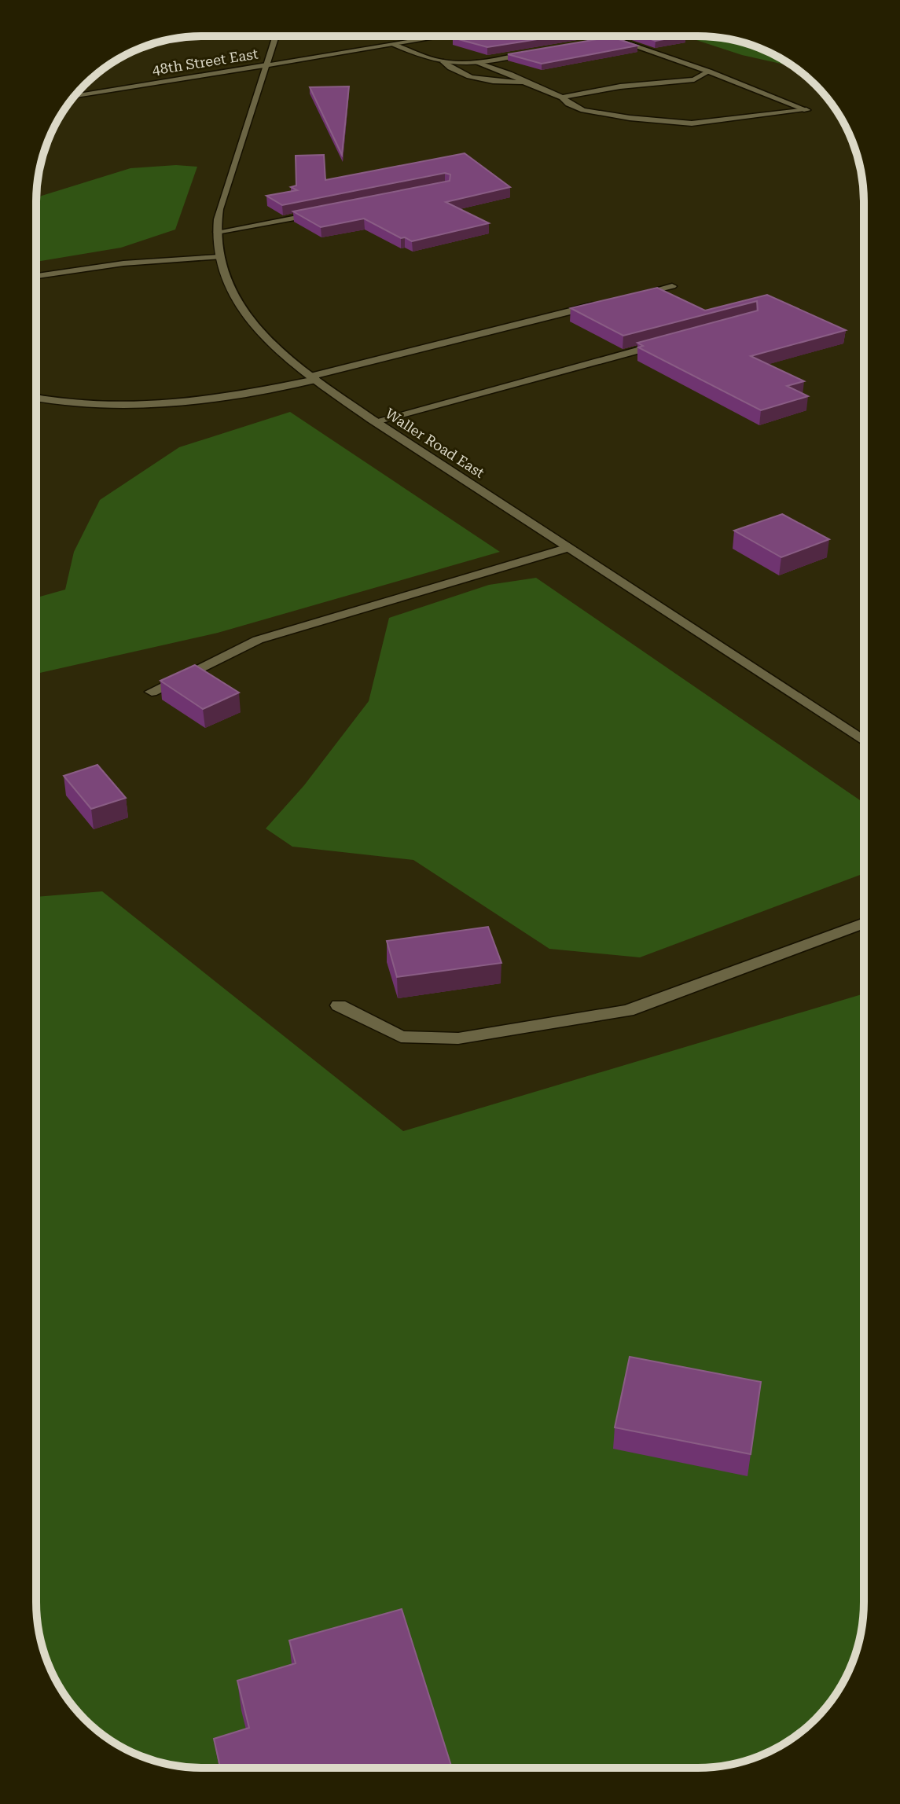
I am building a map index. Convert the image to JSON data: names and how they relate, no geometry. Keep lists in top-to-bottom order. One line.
{"streets":{"street":["48th Street East","Waller Road East"]},"crossings":[["48th Street East","Waller Road East"]]}
